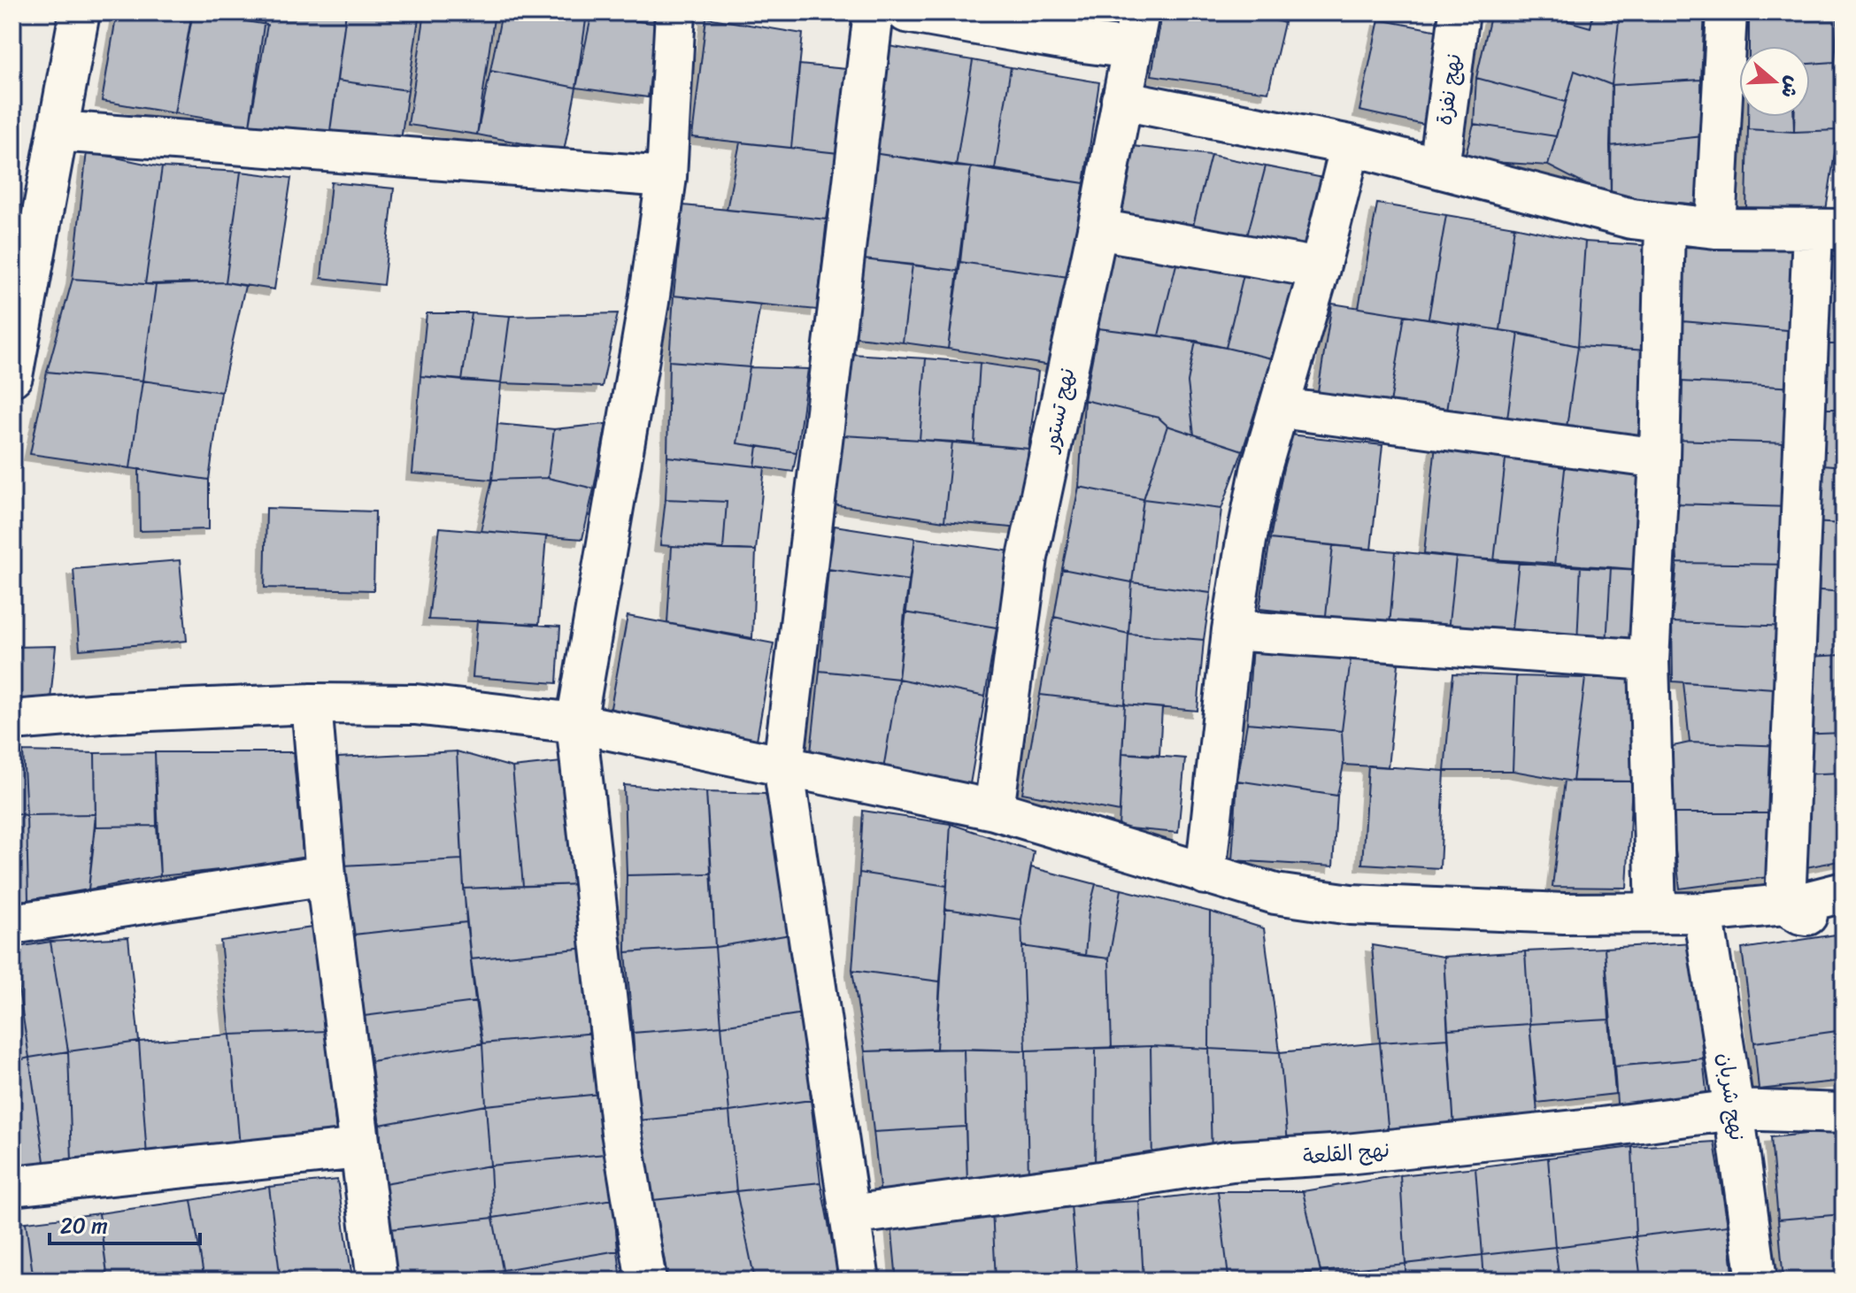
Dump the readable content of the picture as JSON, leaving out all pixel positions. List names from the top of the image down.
{
  "streets": {
    "street": [
      "نهج نفزة",
      "نهج تستور",
      "نهج شربان",
      "نهج القلعة"
    ]
  },
  "crossings": [
    ["نهج شربان", "نهج القلعة"]
  ],
  "scale_bar": "20 m",
  "north": "right"
}
